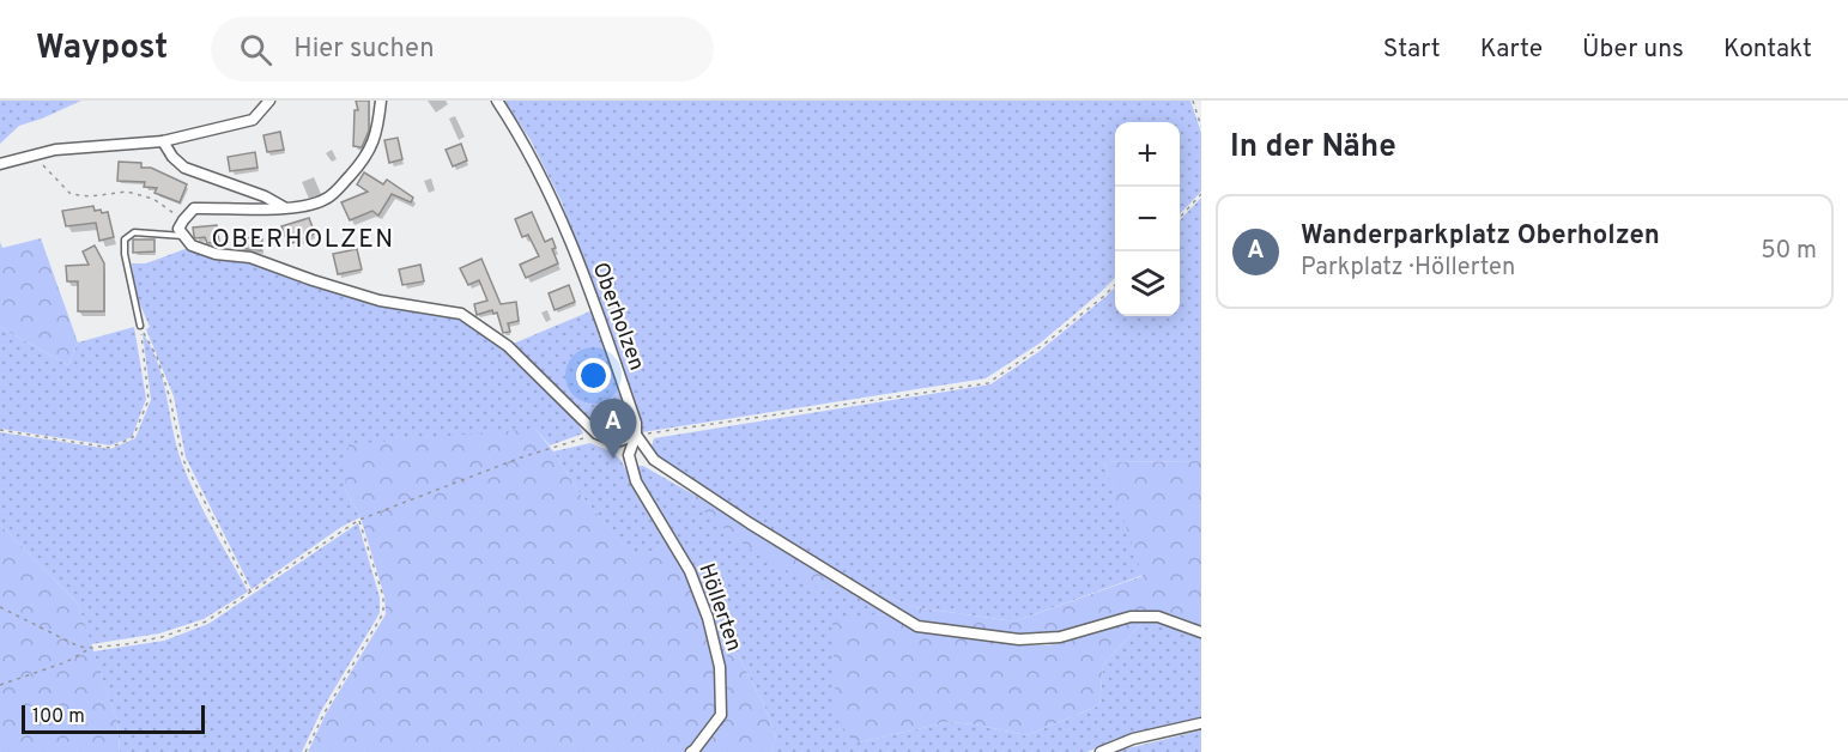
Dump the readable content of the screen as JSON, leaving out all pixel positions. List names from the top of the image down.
{
  "streets": {
    "street": ["Oberholzen", "Höllerten"]
  },
  "crossings": [
    ["Oberholzen", "Höllerten"]
  ],
  "districts": ["OBERHOLZEN"],
  "scale_bar": "100 m",
  "page": {
    "header": "Waypost",
    "search": "Hier suchen",
    "nav": [
      "Start",
      "Karte",
      "Über uns",
      "Kontakt"
    ],
    "heading": "In der Nähe",
    "map_buttons": ["+", "−"],
    "list": [
      {
        "mark": "A",
        "name": "Wanderparkplatz Oberholzen",
        "note": "Parkplatz · Höllerten",
        "value": "50 m"
      }
    ],
    "pins": "A",
    "scale": "100 m"
  }
}
